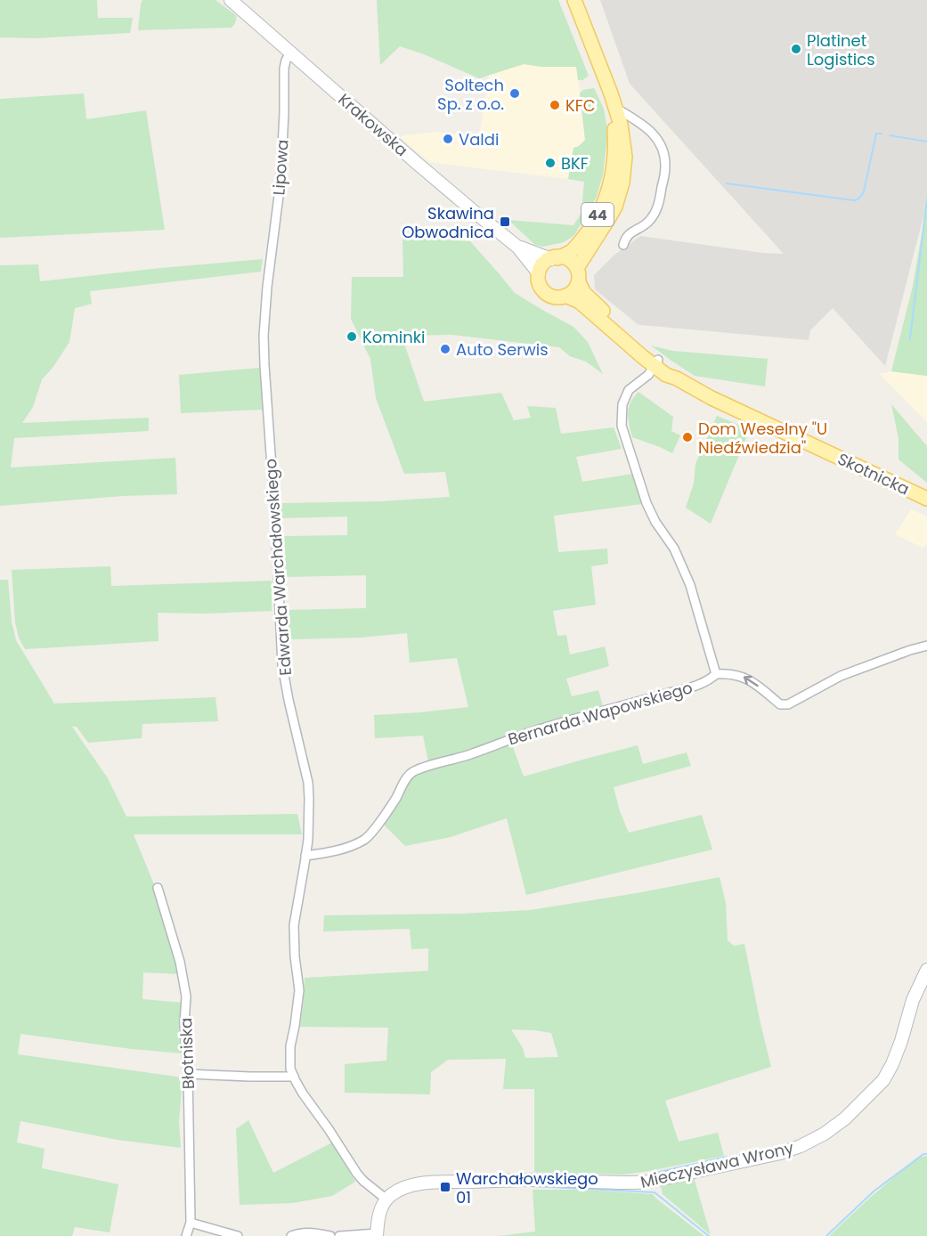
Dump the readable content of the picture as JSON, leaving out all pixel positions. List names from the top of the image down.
{
  "streets": {
    "main road": ["44", "Skotnicka"],
    "street": [
      "Krakowska",
      "Lipowa",
      "Edwarda Warchałowskiego",
      "Bernarda Wapowskiego",
      "Błotniska",
      "Mieczysława Wrony"
    ]
  },
  "crossings": [
    ["Krakowska", "Lipowa"],
    ["Krakowska", "44"],
    ["Lipowa", "Edwarda Warchałowskiego"],
    ["Edwarda Warchałowskiego", "Bernarda Wapowskiego"],
    ["Edwarda Warchałowskiego", "Mieczysława Wrony"]
  ],
  "places": {
    "other": [
      "Platinet Logistics",
      "Soltech Sp. z o.o.",
      "KFC",
      "Valdi",
      "BKF",
      "Kominki",
      "Auto Serwis",
      "Dom Weselny \"U Niedźwiedzia\""
    ],
    "transit": ["Skawina Obwodnica", "Warchałowskiego 01"]
  }
}
